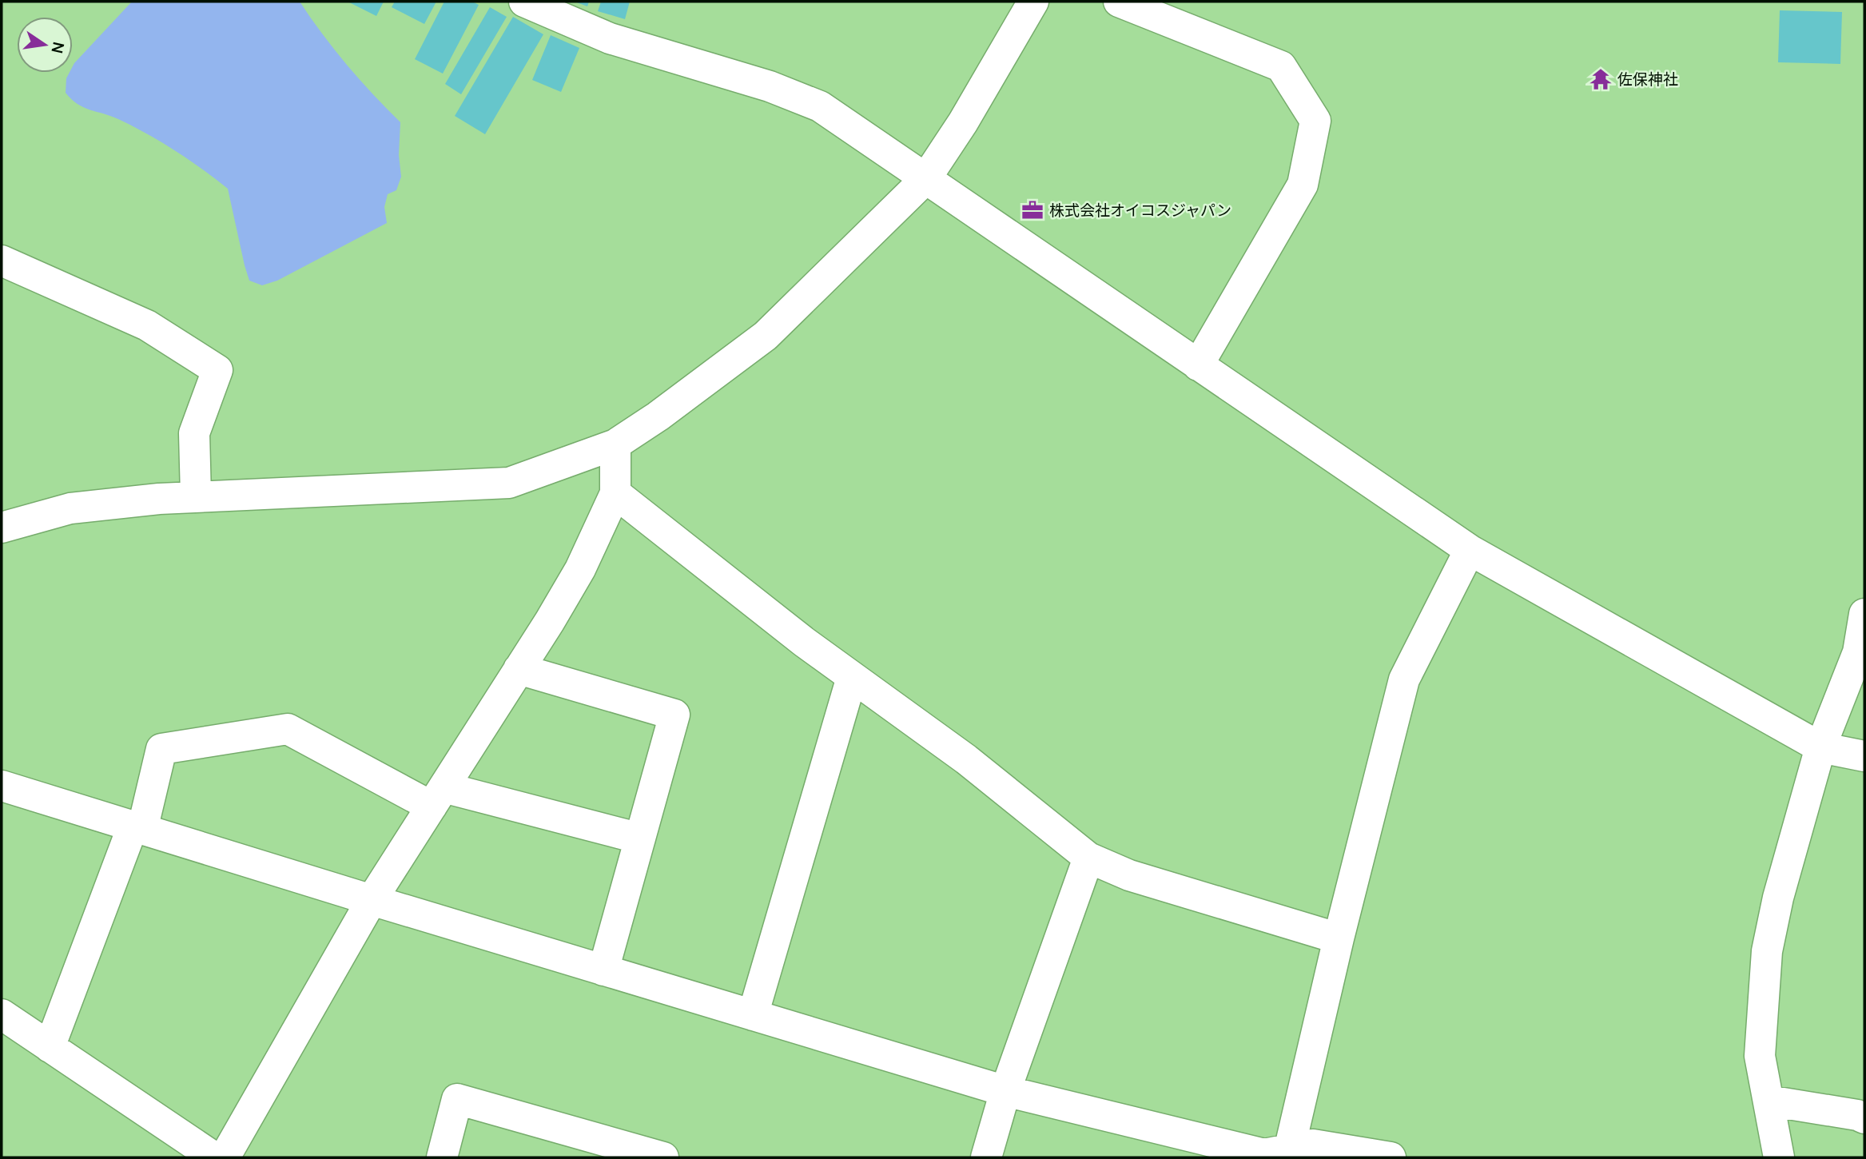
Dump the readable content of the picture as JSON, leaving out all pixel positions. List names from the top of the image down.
{
  "places": {
    "temple": ["佐保神社"],
    "office": ["株式会社オイコスジャパン"]
  },
  "north": "right"
}
